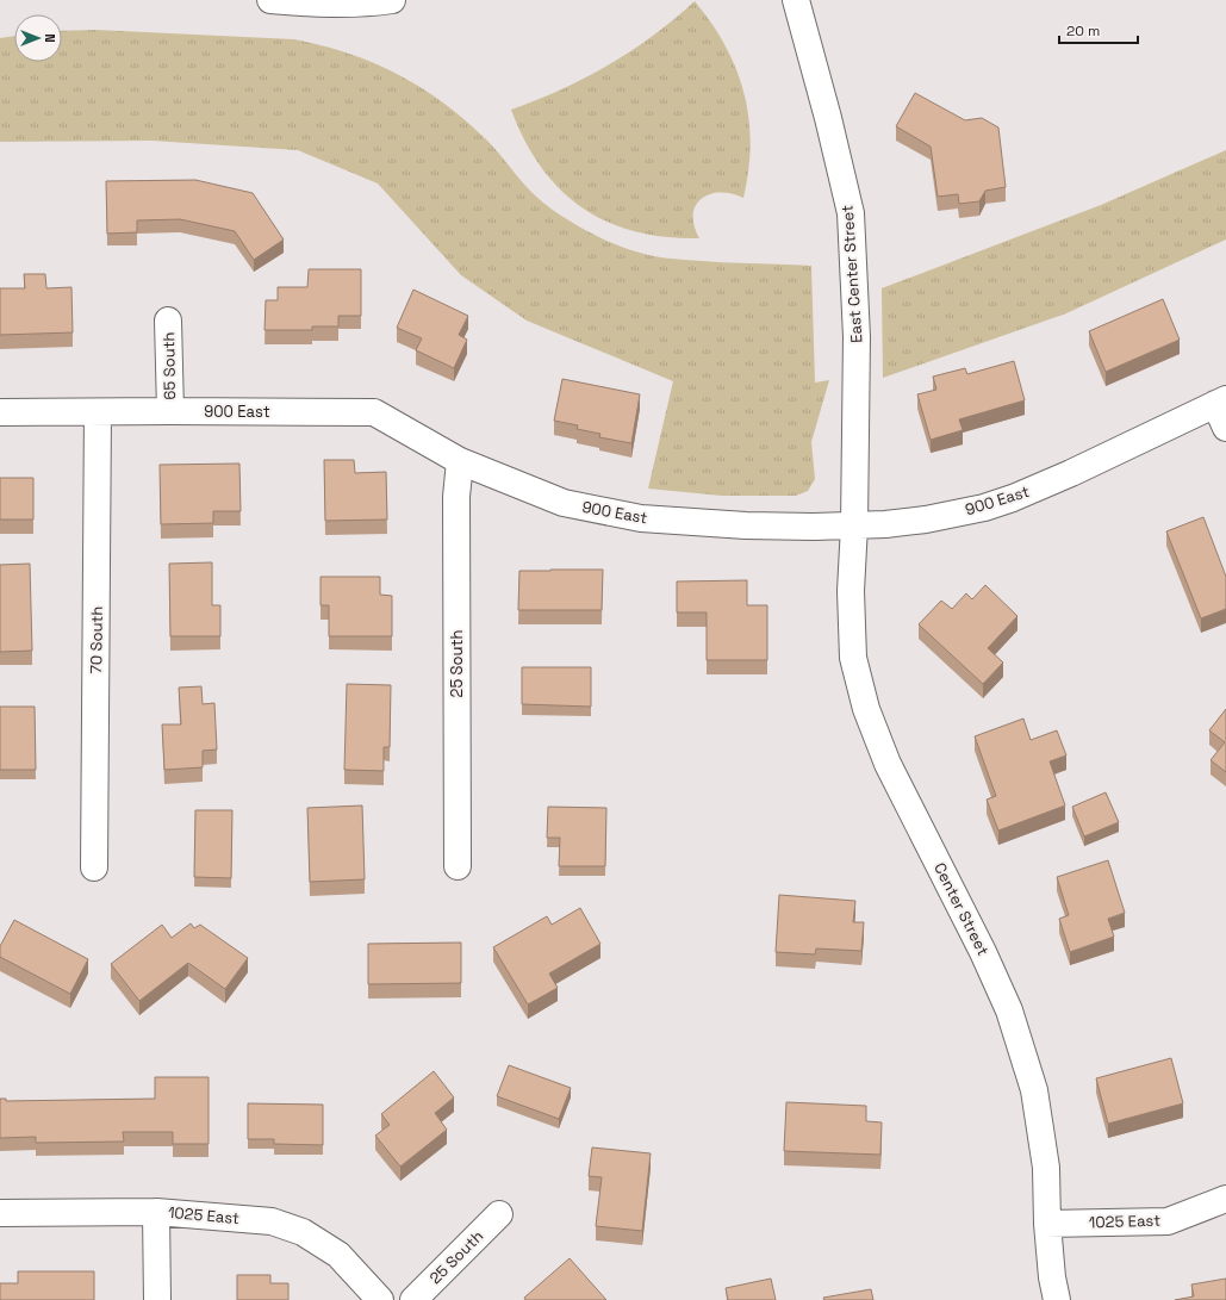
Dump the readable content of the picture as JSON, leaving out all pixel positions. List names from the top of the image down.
{
  "streets": {
    "street": [
      "East Center Street",
      "65 South",
      "900 East",
      "70 South",
      "25 South",
      "Center Street",
      "1025 East"
    ]
  },
  "crossings": [
    ["East Center Street", "900 East"],
    ["East Center Street", "Center Street"],
    ["65 South", "900 East"],
    ["900 East", "70 South"],
    ["900 East", "25 South"],
    ["900 East", "Center Street"],
    ["Center Street", "1025 East"]
  ],
  "scale_bar": "20 m",
  "north": "right"
}
